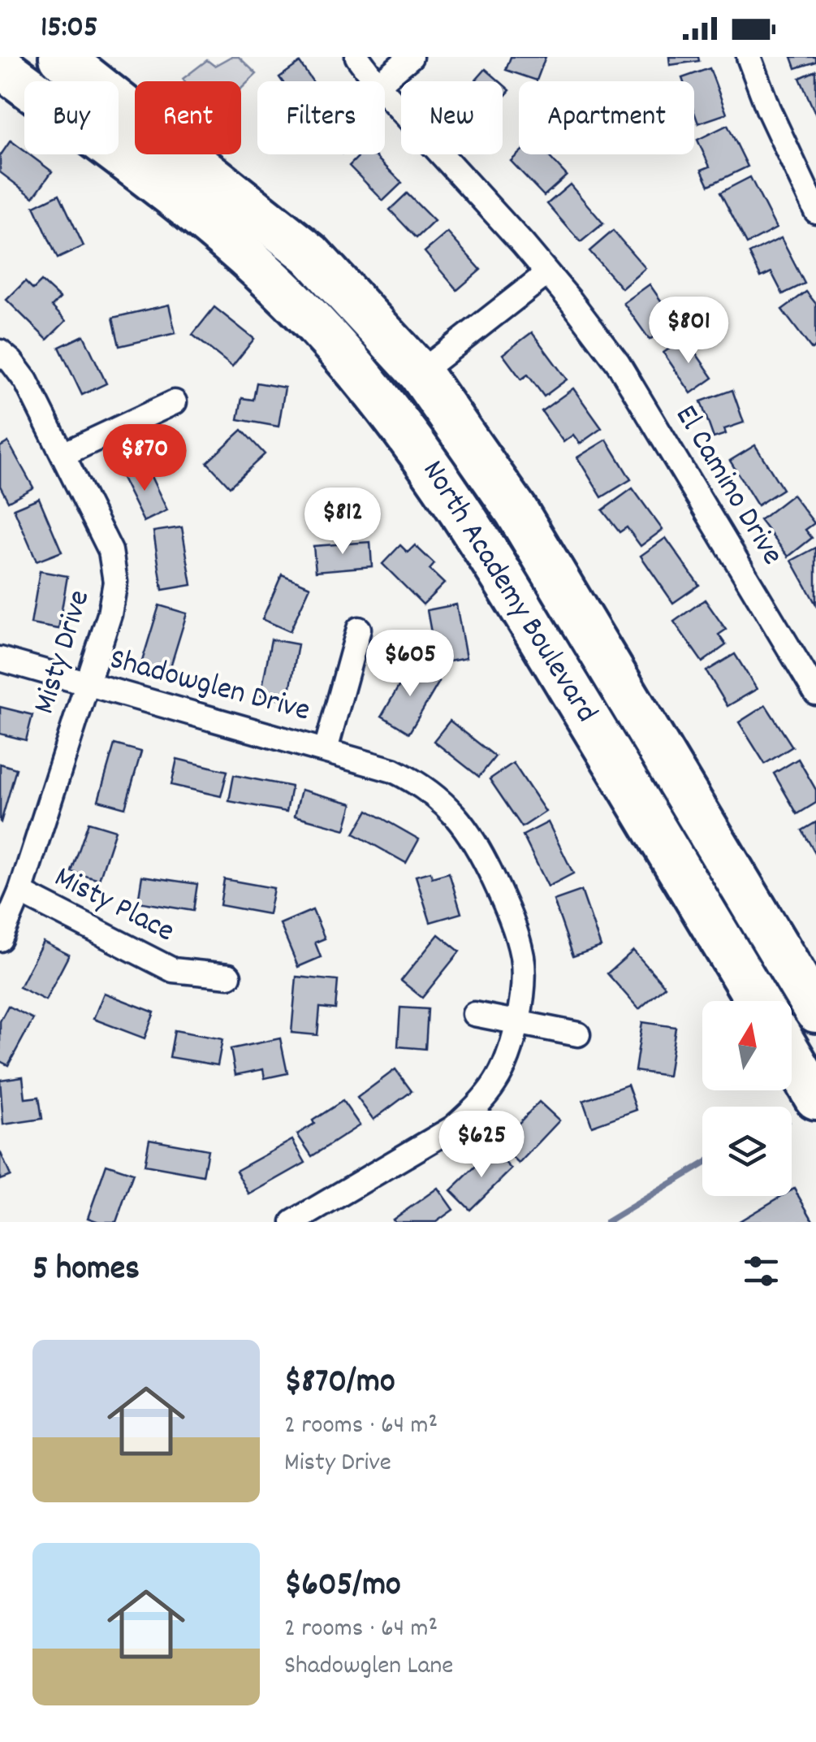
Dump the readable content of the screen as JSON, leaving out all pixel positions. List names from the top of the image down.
{
  "streets": {
    "highway": ["North Academy Boulevard"],
    "street": [
      "El Camino Drive",
      "Misty Drive",
      "Shadowglen Drive",
      "Misty Place"
    ]
  },
  "crossings": [
    ["Misty Drive", "Shadowglen Drive"],
    ["Misty Drive", "Misty Place"]
  ],
  "north": "top",
  "page": {
    "status": "15:05",
    "chip": [
      "Buy",
      "Rent",
      "Filters",
      "New",
      "Apartment"
    ],
    "price": [
      "$801",
      "$870",
      "$812",
      "$605",
      "$625"
    ],
    "heading": "5 homes",
    "list": [
      {
        "name": "$870/mo",
        "note": "2 rooms · 64 m² · Misty Drive"
      },
      {
        "name": "$605/mo",
        "note": "2 rooms · 64 m² · Shadowglen Lane"
      }
    ]
  }
}
